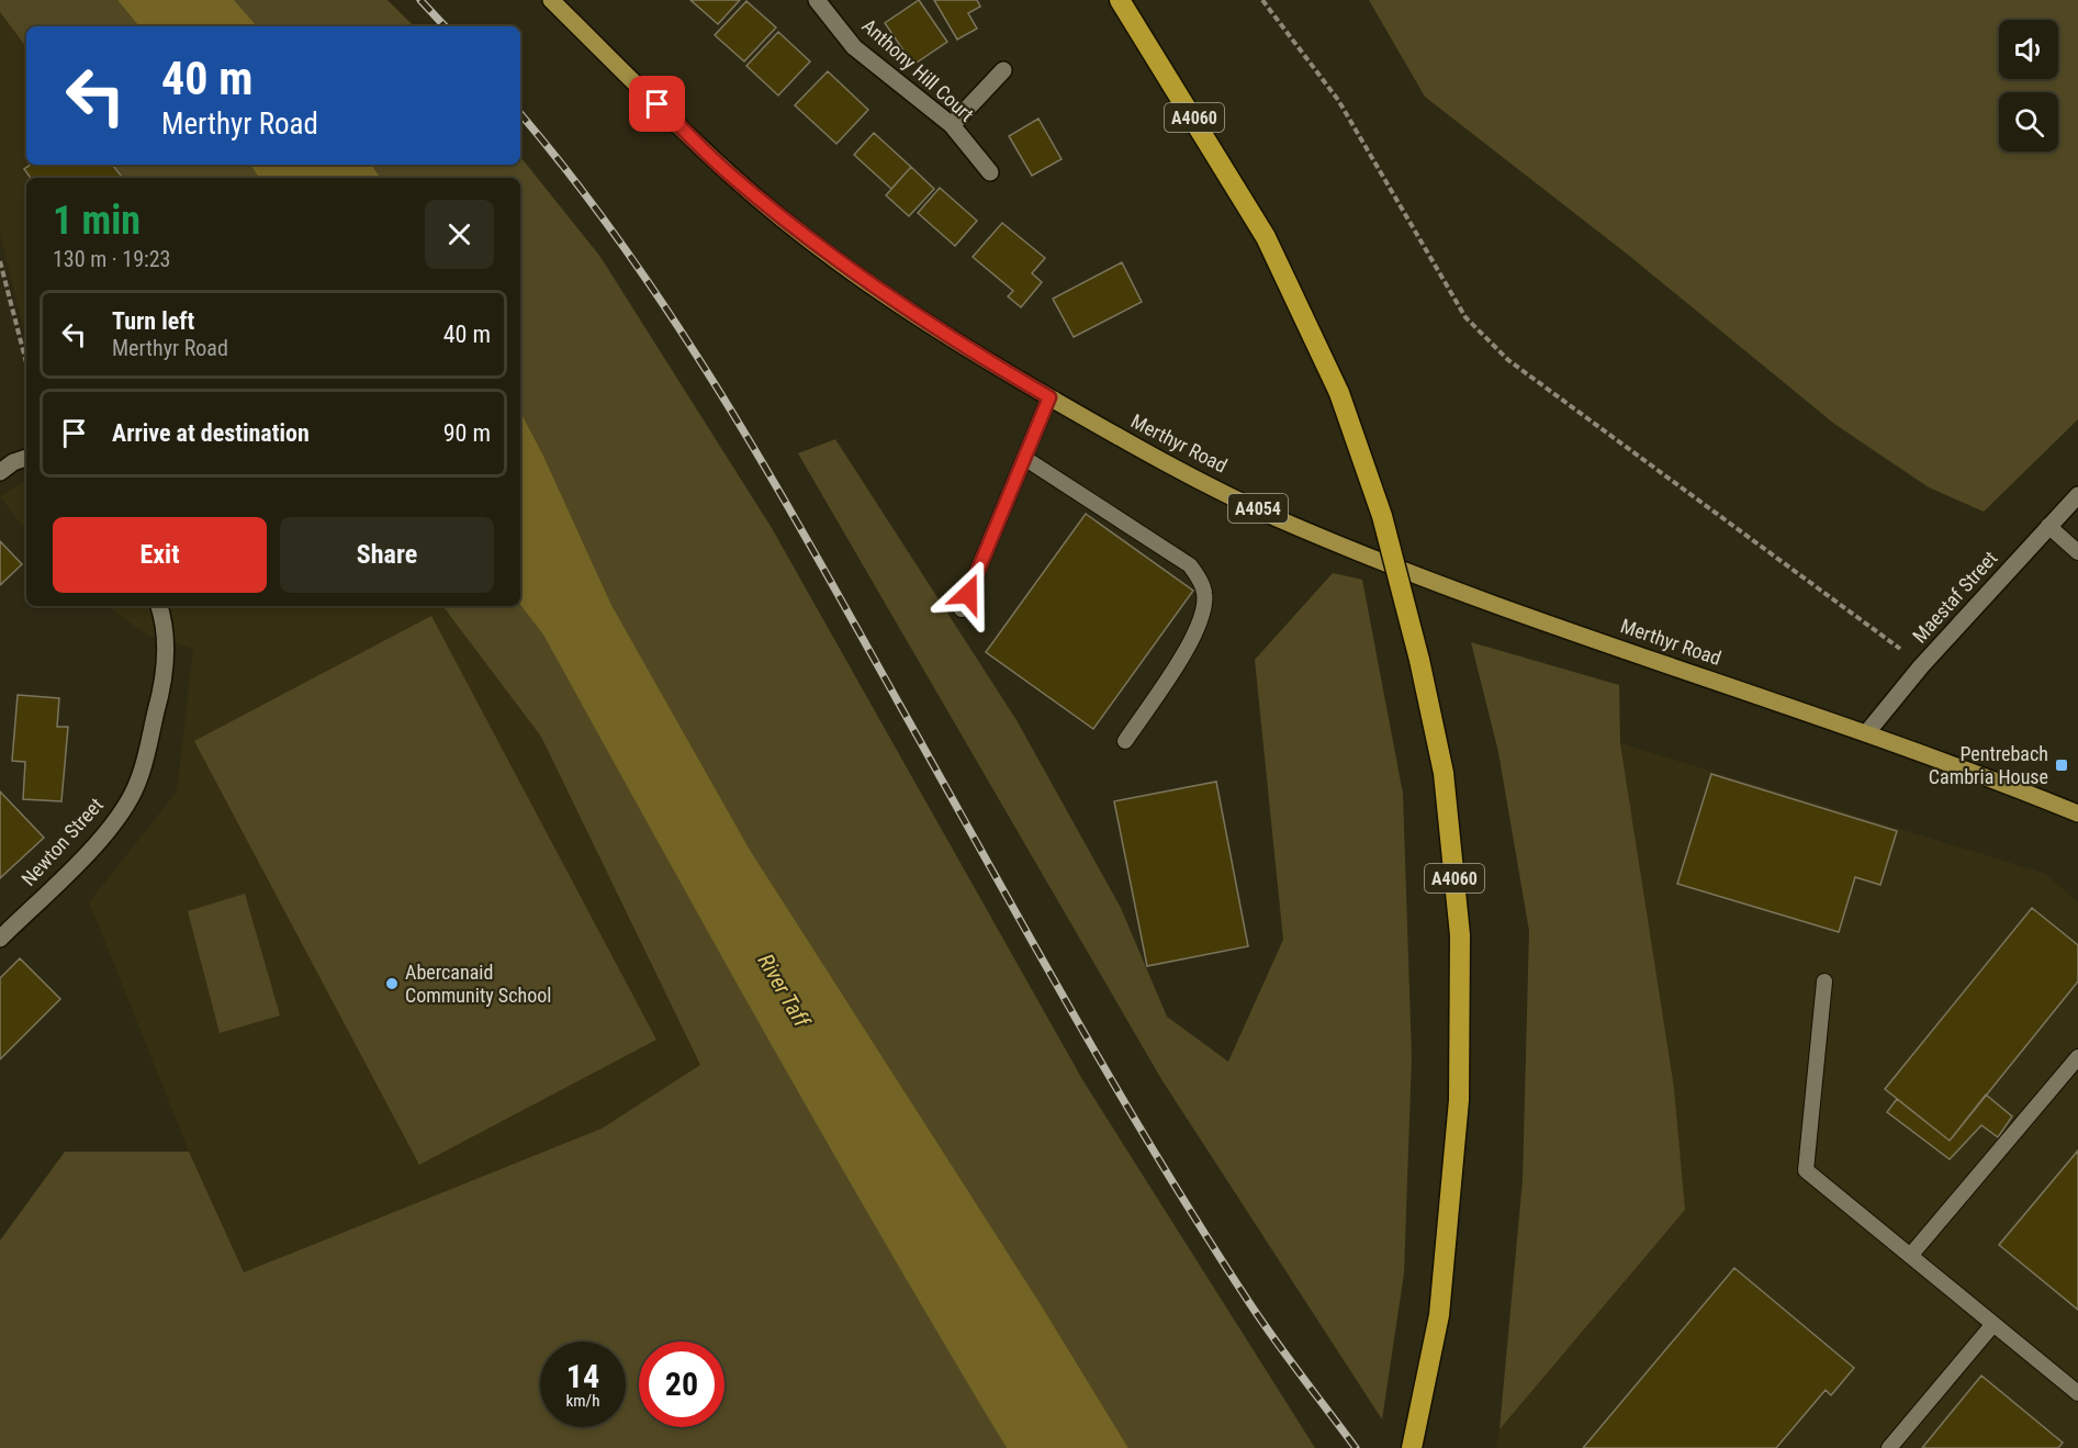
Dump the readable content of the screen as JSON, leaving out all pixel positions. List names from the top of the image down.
{
  "streets": {
    "highway": ["A4060"],
    "main road": ["Merthyr Road", "A4054"],
    "street": ["Anthony Hill Court", "Maestaf Street", "Newton Street"]
  },
  "crossings": [
    ["Merthyr Road", "Maestaf Street"]
  ],
  "water": ["River Taff"],
  "places": {
    "transit": ["Pentrebach Cambria House"],
    "other": ["Abercanaid Community School"]
  },
  "page": {
    "turn": ["40 m", "Merthyr Road"],
    "heading": ["1 min", "130 m · 19:23"],
    "list": [
      {
        "name": "Turn left",
        "note": "Merthyr Road",
        "value": "40 m"
      },
      {
        "name": "Arrive at destination",
        "value": "90 m"
      }
    ],
    "buttons": ["Exit", "Share"],
    "speed": "14 km/h",
    "limit": "20"
  }
}
